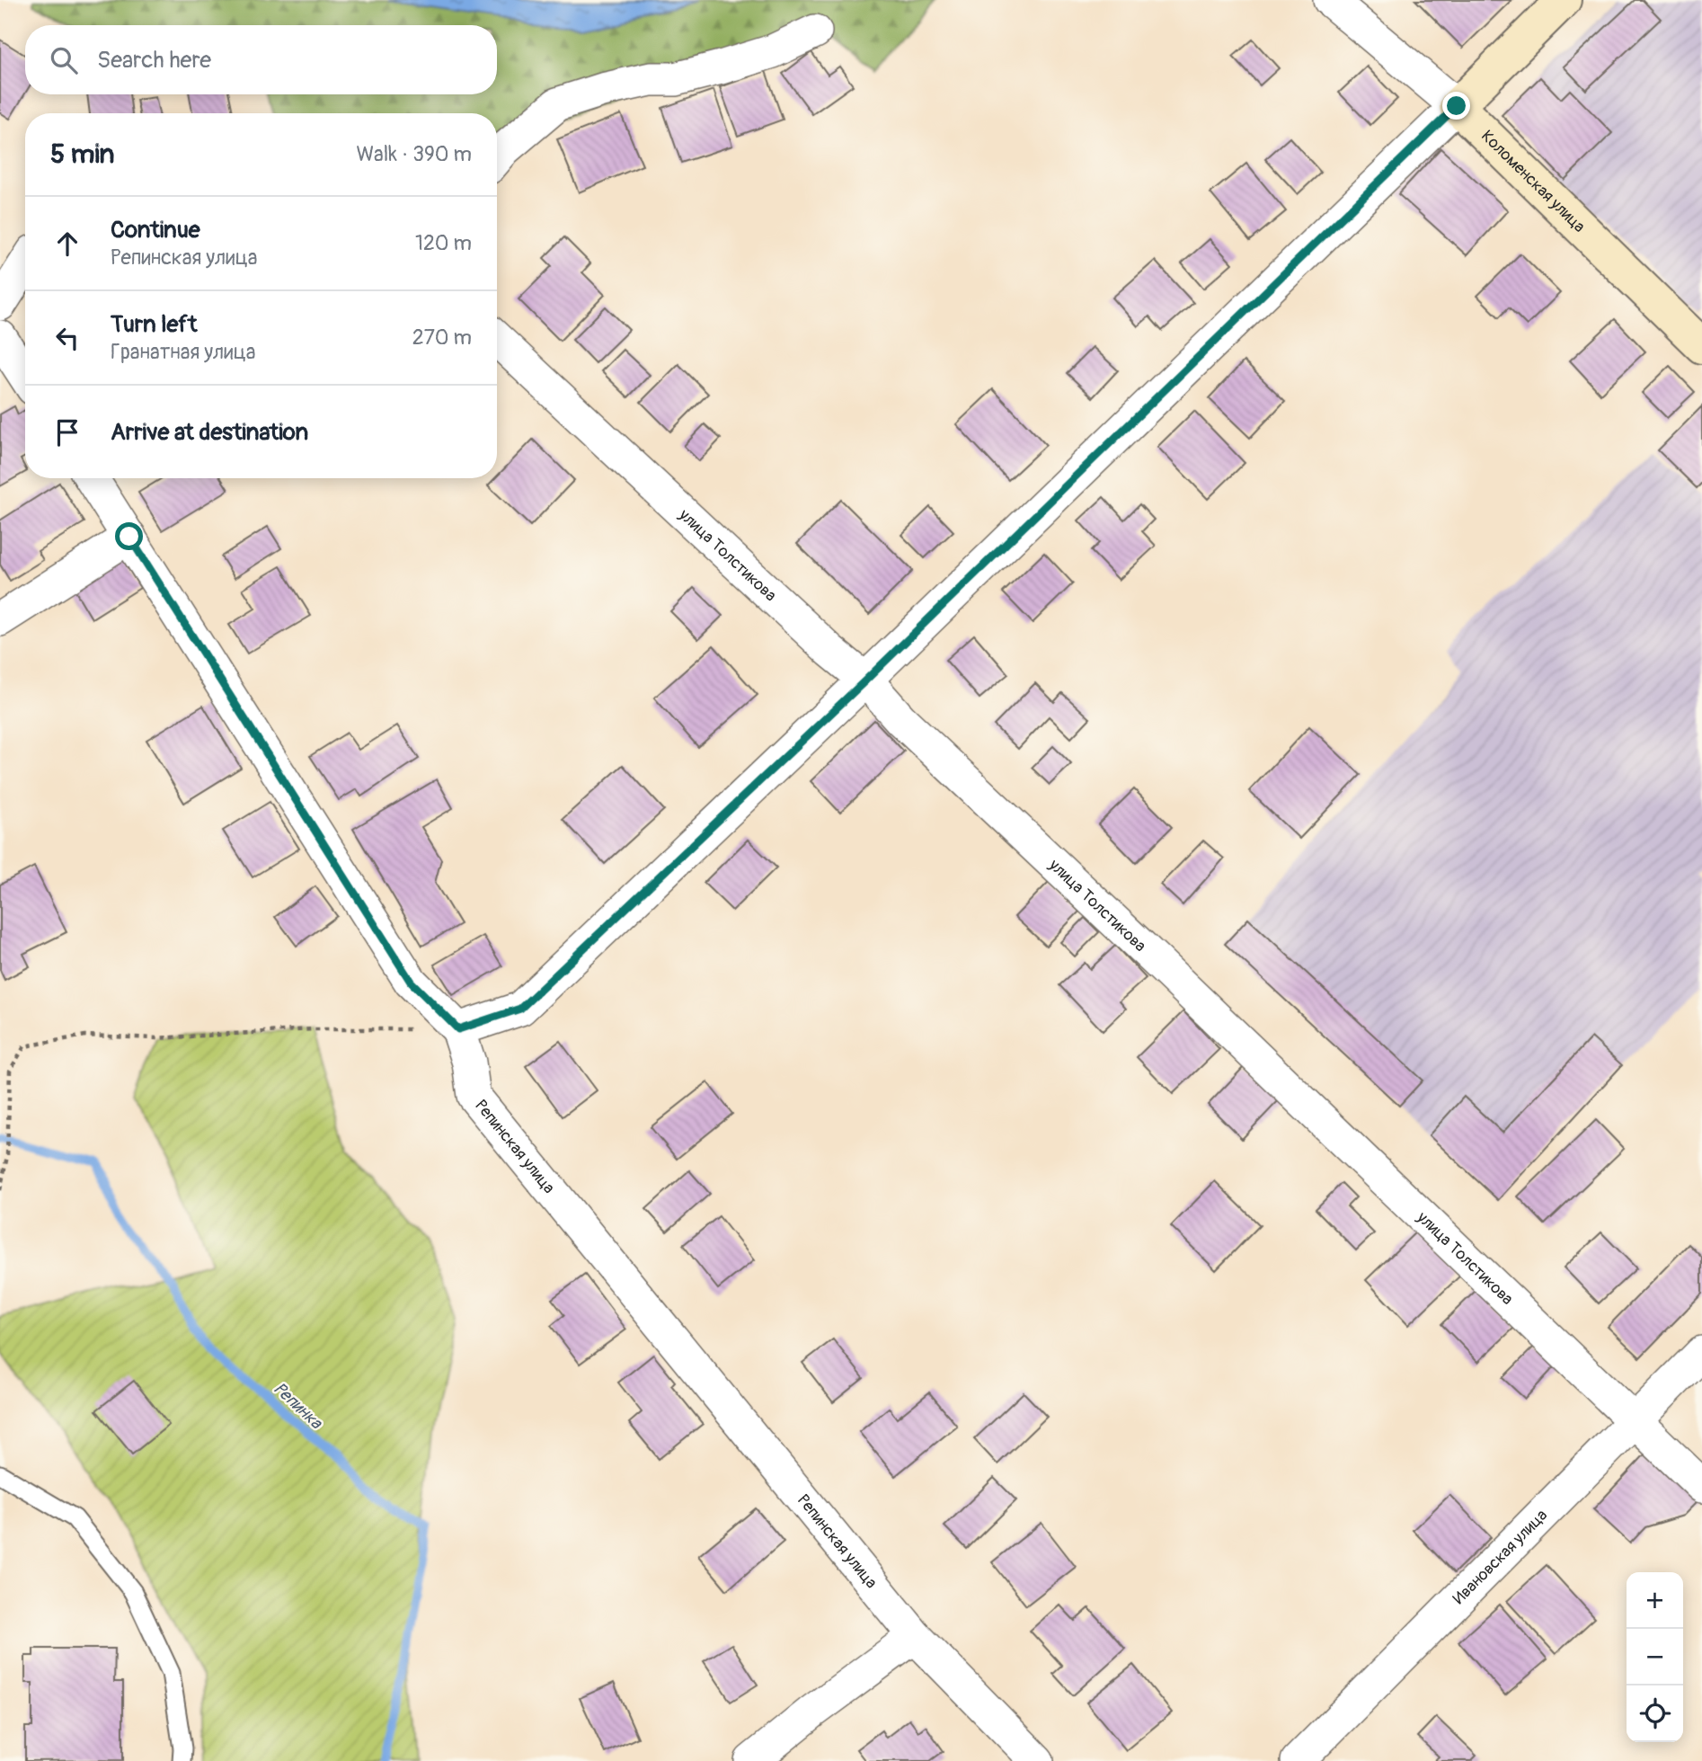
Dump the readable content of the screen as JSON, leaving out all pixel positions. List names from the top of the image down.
{
  "streets": {
    "main road": ["Коломенская улица"],
    "street": ["улица Толстикова", "Репинская улица", "Ивановская улица"]
  },
  "crossings": [
    ["улица Толстикова", "Ивановская улица"]
  ],
  "water": ["Репинка"],
  "page": {
    "search": "Search here",
    "heading": ["5 min", "Walk · 390 m"],
    "list": [
      ["Continue", "Репинская улица", "120 m"],
      ["Turn left", "Гранатная улица", "270 m"],
      "Arrive at destination"
    ],
    "map_buttons": ["+", "−"]
  }
}
